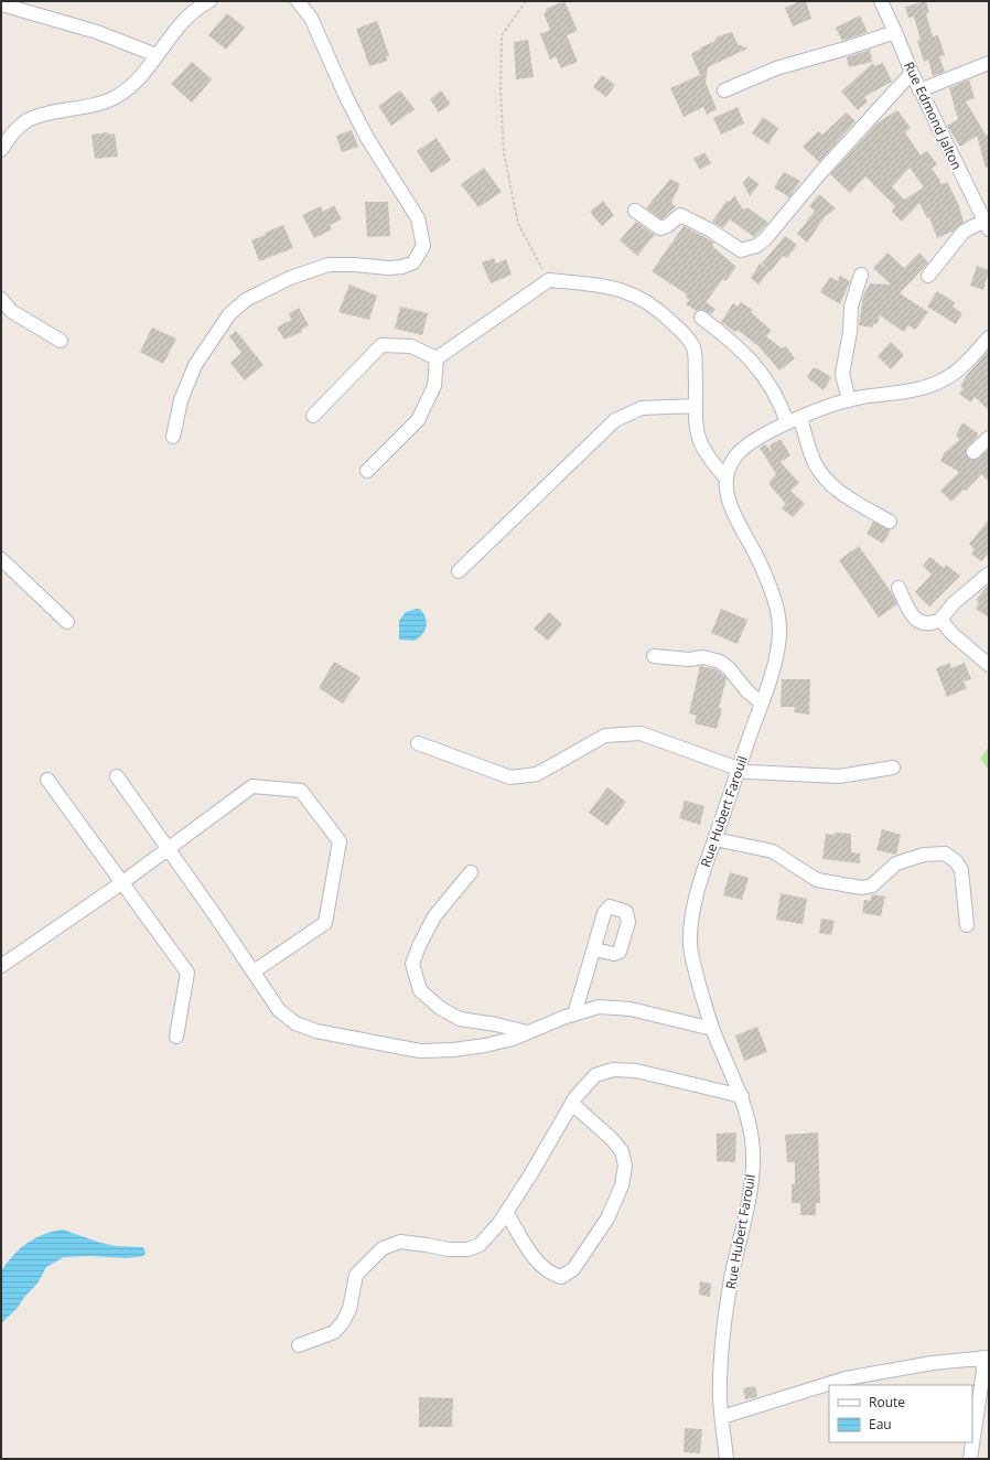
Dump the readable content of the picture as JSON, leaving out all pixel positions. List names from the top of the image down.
{
  "streets": {
    "street": ["Rue Edmond Jalton", "Rue Hubert Farouil"]
  },
  "legend": ["Route", "Eau"]
}
